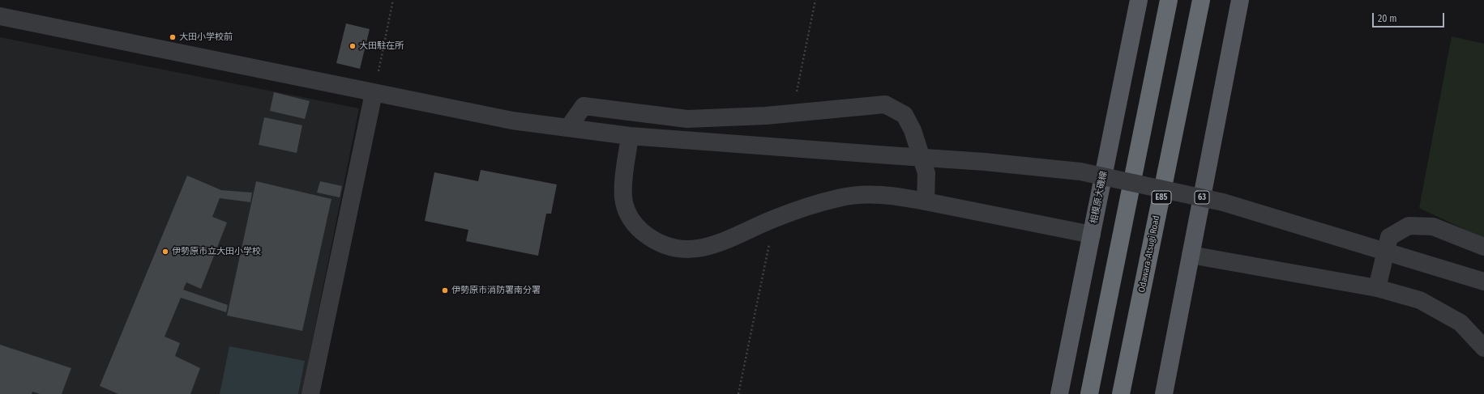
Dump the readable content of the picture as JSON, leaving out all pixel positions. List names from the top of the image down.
{
  "streets": {
    "highway": ["E85", "Odawara-Atsugi Road"],
    "main road": ["相模原大磯線", "63"]
  },
  "places": [
    "大田小学校前",
    "大田駐在所",
    "伊勢原市立大田小学校",
    "伊勢原市消防署南分署"
  ],
  "scale_bar": "20 m"
}
